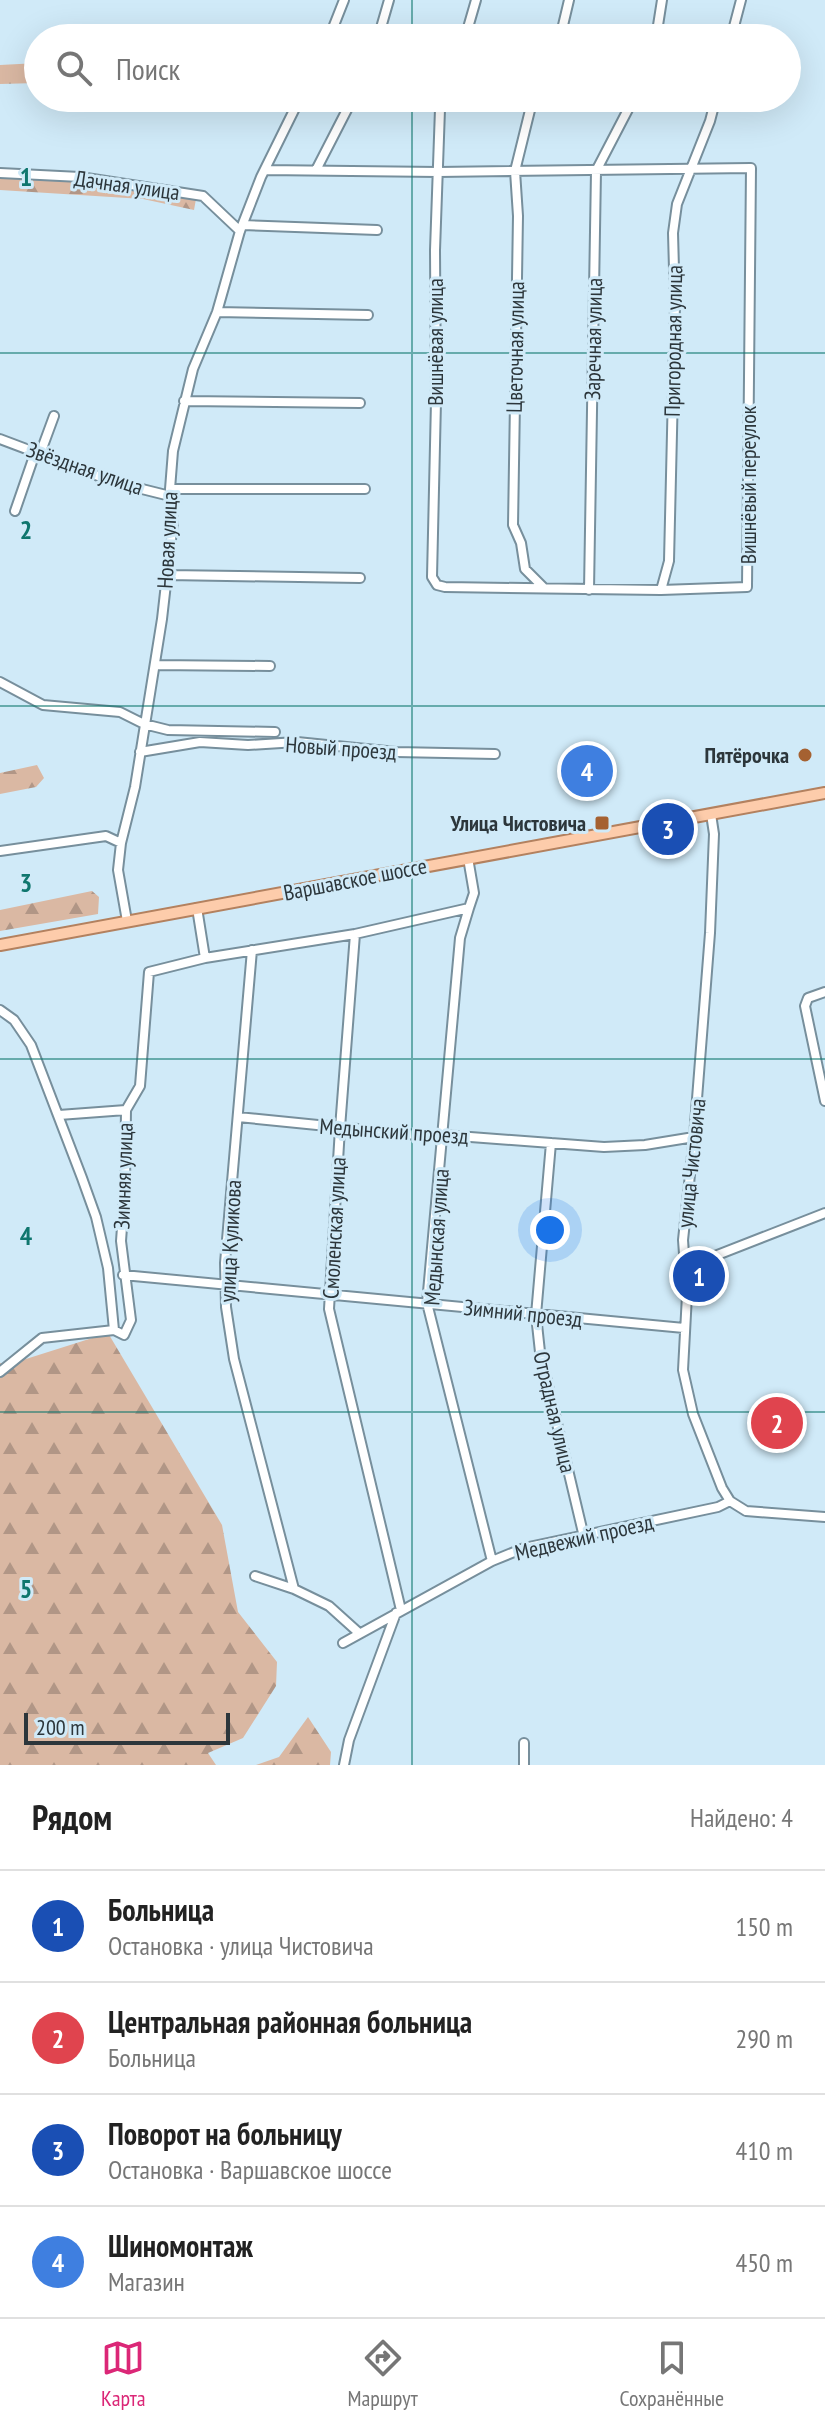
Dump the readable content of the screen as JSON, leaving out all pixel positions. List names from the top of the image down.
{
  "streets": {
    "main road": ["Варшавское шоссе"],
    "street": [
      "Дачная улица",
      "Заречная улица",
      "Пригородная улица",
      "Вишнёвая улица",
      "Цветочная улица",
      "Звёздная улица",
      "Вишнёвый переулок",
      "Новая улица",
      "Новый проезд",
      "Медынский проезд",
      "улица Чистовича",
      "Зимняя улица",
      "Смоленская улица",
      "Медынская улица",
      "улица Куликова",
      "Зимний проезд",
      "Отрадная улица",
      "Медвежий проезд"
    ]
  },
  "crossings": [
    ["Дачная улица", "Новая улица"],
    ["Заречная улица", "Вишнёвый переулок"],
    ["Пригородная улица", "Вишнёвый переулок"],
    ["Вишнёвая улица", "Вишнёвый переулок"],
    ["Цветочная улица", "Вишнёвый переулок"],
    ["Звёздная улица", "Новая улица"],
    ["Новая улица", "Новый проезд"],
    ["Новая улица", "Варшавское шоссе"],
    ["Варшавское шоссе", "улица Чистовича"],
    ["Варшавское шоссе", "Медынская улица"],
    ["Медынский проезд", "улица Чистовича"],
    ["Медынский проезд", "Смоленская улица"],
    ["Медынский проезд", "Медынская улица"],
    ["Медынский проезд", "улица Куликова"],
    ["Медынский проезд", "Отрадная улица"],
    ["улица Чистовича", "Зимний проезд"],
    ["улица Чистовича", "Медвежий проезд"],
    ["Зимняя улица", "Зимний проезд"],
    ["Смоленская улица", "Зимний проезд"],
    ["Смоленская улица", "Медвежий проезд"],
    ["Медынская улица", "Зимний проезд"],
    ["Медынская улица", "Медвежий проезд"],
    ["улица Куликова", "Зимний проезд"],
    ["Зимний проезд", "Отрадная улица"],
    ["Отрадная улица", "Медвежий проезд"]
  ],
  "places": {
    "other": ["Пятёрочка"],
    "transit": ["Улица Чистовича"]
  },
  "scale_bar": "200 m",
  "page": {
    "search": "Поиск",
    "pins": [
      "4",
      "3",
      "1",
      "2"
    ],
    "scale": "200 m",
    "heading": ["Рядом", "Найдено: 4"],
    "list": [
      {
        "mark": "1",
        "name": "Больница",
        "note": "Остановка · улица Чистовича",
        "value": "150 m"
      },
      {
        "mark": "2",
        "name": "Центральная районная больница",
        "note": "Больница",
        "value": "290 m"
      },
      {
        "mark": "3",
        "name": "Поворот на больницу",
        "note": "Остановка · Варшавское шоссе",
        "value": "410 m"
      },
      {
        "mark": "4",
        "name": "Шиномонтаж",
        "note": "Магазин",
        "value": "450 m"
      }
    ],
    "nav": ["Карта", "Маршрут", "Сохранённые"]
  },
  "grid": {
    "rows": [
      "1",
      "2",
      "3",
      "4",
      "5"
    ]
  }
}
